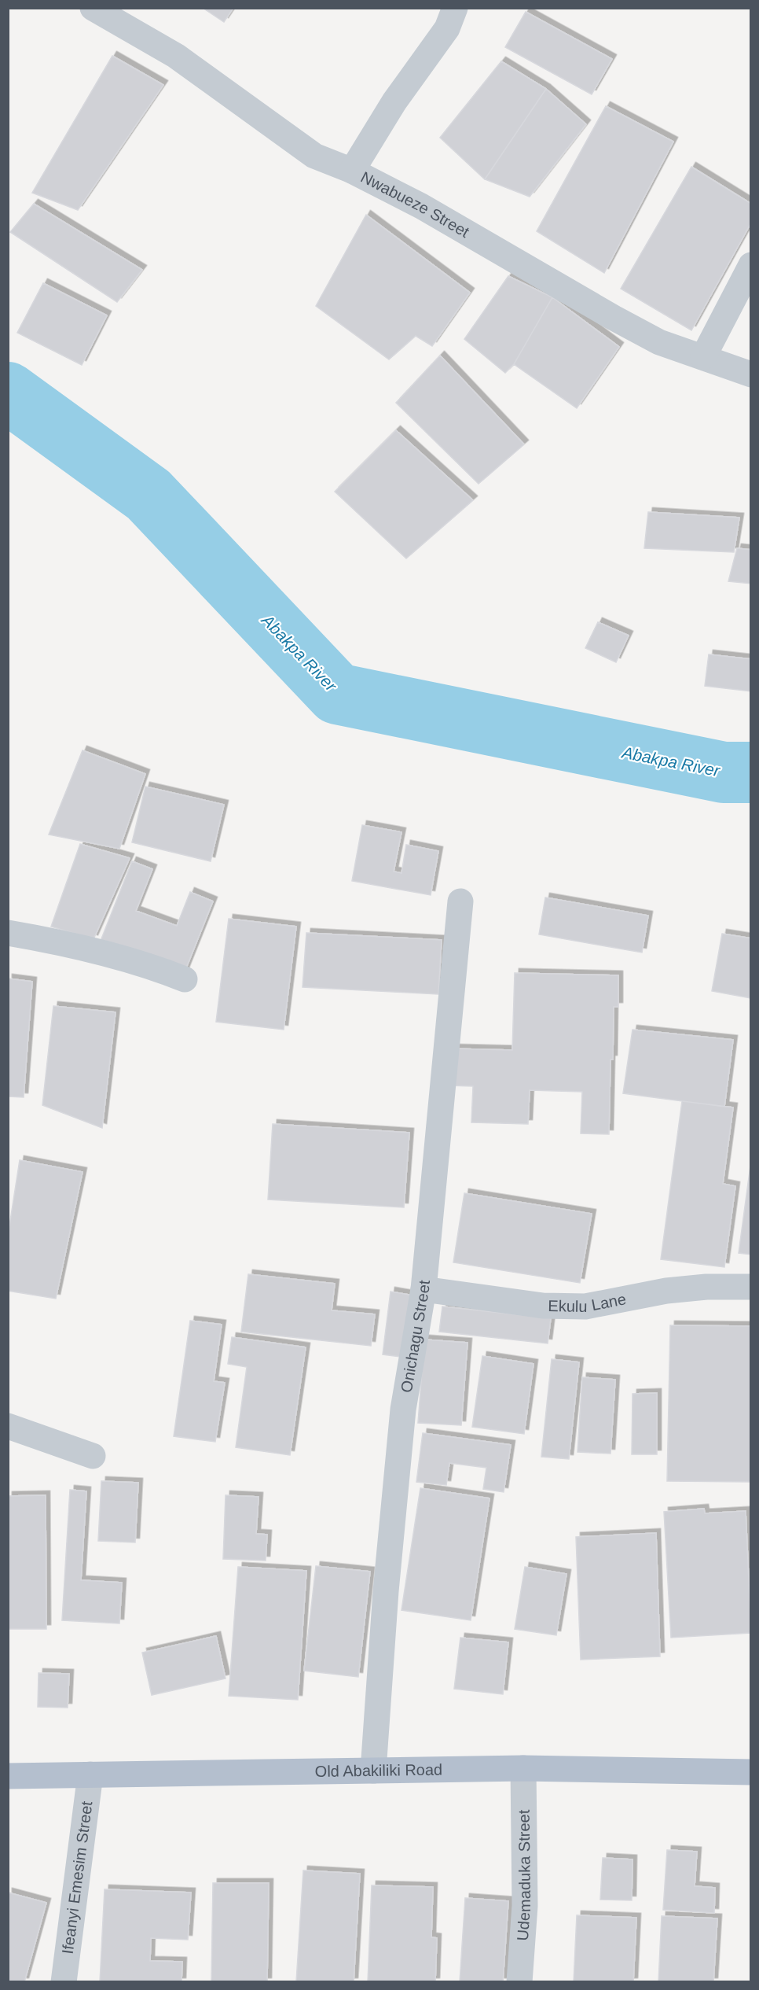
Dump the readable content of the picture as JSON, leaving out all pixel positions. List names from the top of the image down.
{
  "streets": {
    "main road": ["Old Abakiliki Road"],
    "street": [
      "Nwabueze Street",
      "Ekulu Lane",
      "Onichagu Street",
      "Udemaduka Street",
      "Ifeanyi Emesim Street"
    ]
  },
  "crossings": [
    ["Ekulu Lane", "Onichagu Street"],
    ["Onichagu Street", "Old Abakiliki Road"],
    ["Old Abakiliki Road", "Udemaduka Street"],
    ["Old Abakiliki Road", "Ifeanyi Emesim Street"]
  ],
  "water": ["Abakpa River"]
}
